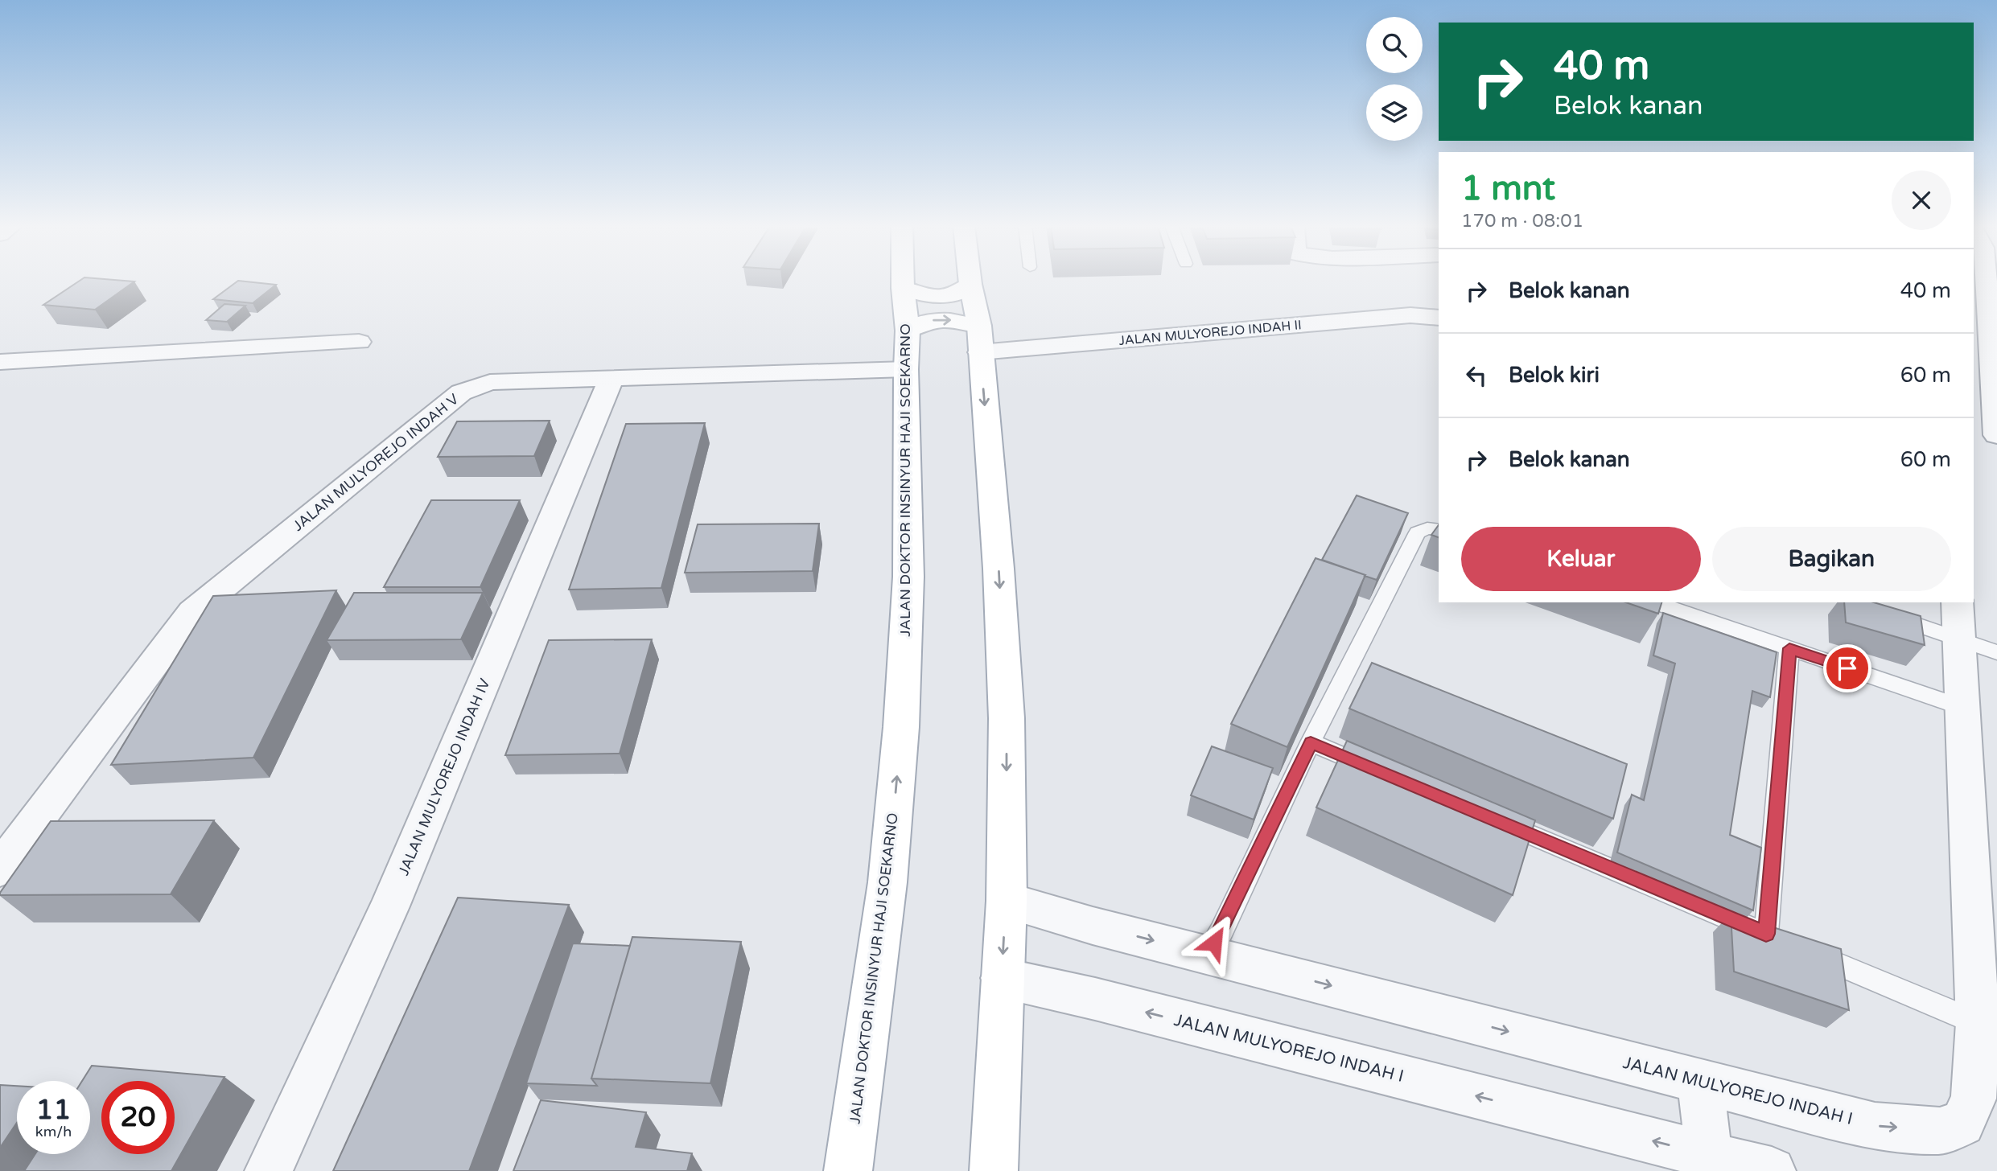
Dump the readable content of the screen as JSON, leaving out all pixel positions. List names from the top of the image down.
{
  "streets": {
    "main road": ["JALAN DOKTOR INSINYUR HAJI SOEKARNO"],
    "street": [
      "JALAN MULYOREJO INDAH II",
      "JALAN MULYOREJO INDAH V",
      "JALAN MULYOREJO INDAH IV",
      "JALAN MULYOREJO INDAH I"
    ]
  },
  "crossings": [
    ["JALAN MULYOREJO INDAH V", "JALAN DOKTOR INSINYUR HAJI SOEKARNO"],
    ["JALAN MULYOREJO INDAH V", "JALAN MULYOREJO INDAH IV"]
  ],
  "page": {
    "turn": ["40 m", "Belok kanan"],
    "heading": ["1 mnt", "170 m · 08:01"],
    "list": [
      {
        "name": "Belok kanan",
        "value": "40 m"
      },
      {
        "name": "Belok kiri",
        "value": "60 m"
      },
      {
        "name": "Belok kanan",
        "value": "60 m"
      }
    ],
    "buttons": ["Keluar", "Bagikan"],
    "speed": "11 km/h",
    "limit": "20"
  }
}
